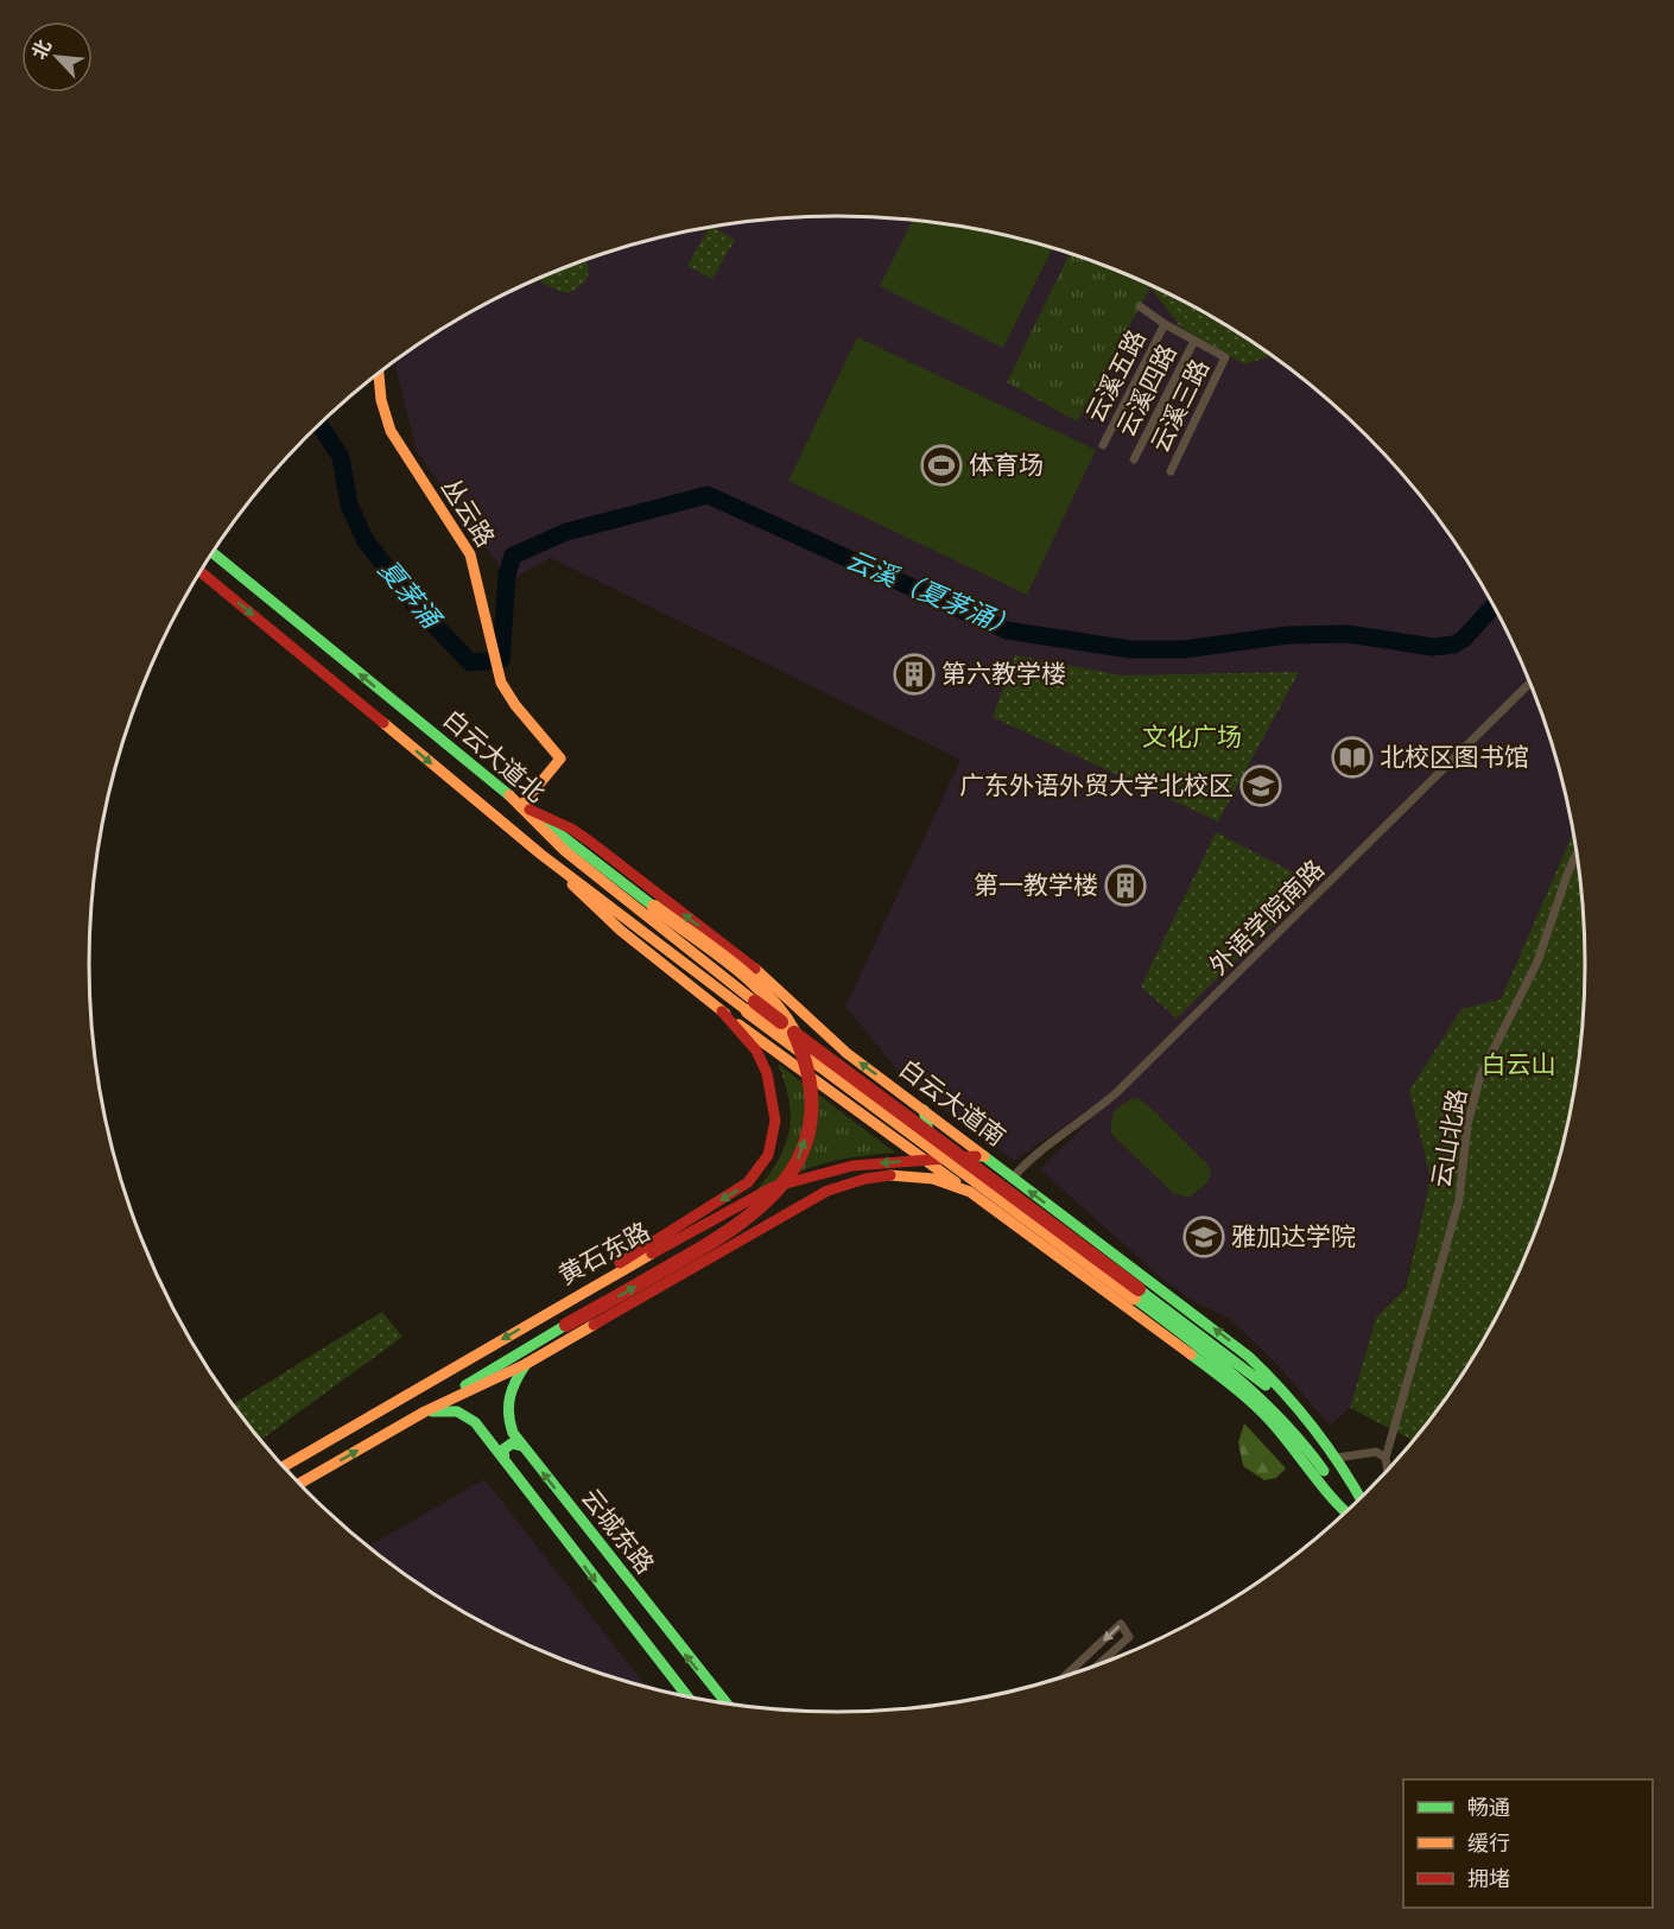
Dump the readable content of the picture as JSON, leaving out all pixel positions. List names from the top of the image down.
{
  "streets": {
    "main road": [
      "丛云路",
      "白云大道北",
      "白云大道南",
      "黄石东路",
      "云城东路"
    ],
    "street": [
      "云溪五路",
      "云溪四路",
      "云溪三路",
      "外语学院南路",
      "云山北路"
    ]
  },
  "crossings": [
    ["云溪四路", "云溪三路"],
    ["丛云路", "白云大道北"],
    ["丛云路", "白云大道南"],
    ["白云大道北", "白云大道南"],
    ["外语学院南路", "白云大道南"],
    ["白云大道南", "黄石东路"]
  ],
  "water": ["夏茅涌", "云溪（夏茅涌）"],
  "parks": ["文化广场", "白云山"],
  "places": {
    "sports": ["体育场"],
    "building": ["第六教学楼", "第一教学楼"],
    "library": ["北校区图书馆"],
    "school or university": ["广东外语外贸大学北校区", "雅加达学院"]
  },
  "legend": ["畅通", "缓行", "拥堵"],
  "north": "top left"
}
